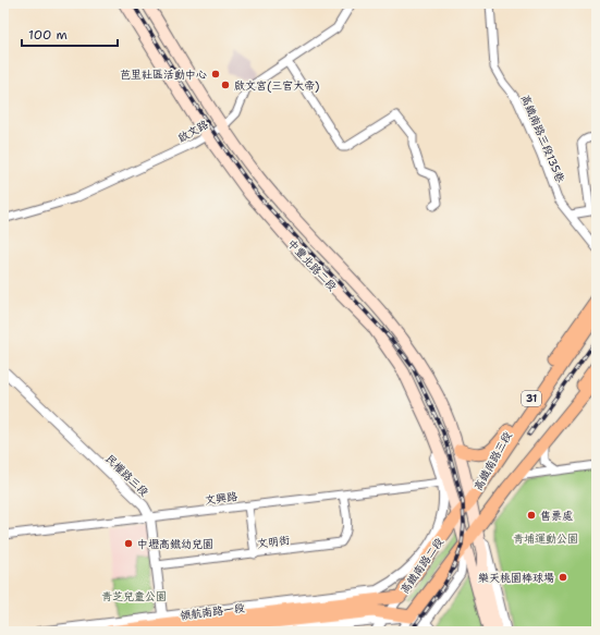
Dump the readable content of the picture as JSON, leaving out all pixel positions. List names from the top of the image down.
{
  "streets": {
    "main road": [
      "中豐北路二段",
      "31",
      "高鐵南路三段",
      "高鐵南路二段",
      "領航南路一段"
    ],
    "street": [
      "啟文路",
      "高鐵南路三段135巷",
      "民權路三段",
      "文興路",
      "文明街"
    ]
  },
  "crossings": [
    ["啟文路", "中豐北路二段"],
    ["中豐北路二段", "高鐵南路三段"],
    ["中豐北路二段", "高鐵南路二段"],
    ["高鐵南路三段", "高鐵南路二段"],
    ["民權路三段", "文興路"],
    ["民權路三段", "文明街"],
    ["民權路三段", "領航南路一段"],
    ["文興路", "文明街"],
    ["文興路", "高鐵南路二段"],
    ["高鐵南路二段", "領航南路一段"]
  ],
  "parks": ["青埔運動公園", "青芝兒童公園"],
  "places": [
    "芭里社區活動中心",
    "啟文宮(三官大帝)",
    "售票處",
    "中壢高鐵幼兒園",
    "樂天桃園棒球場"
  ],
  "scale_bar": "100 m"
}
